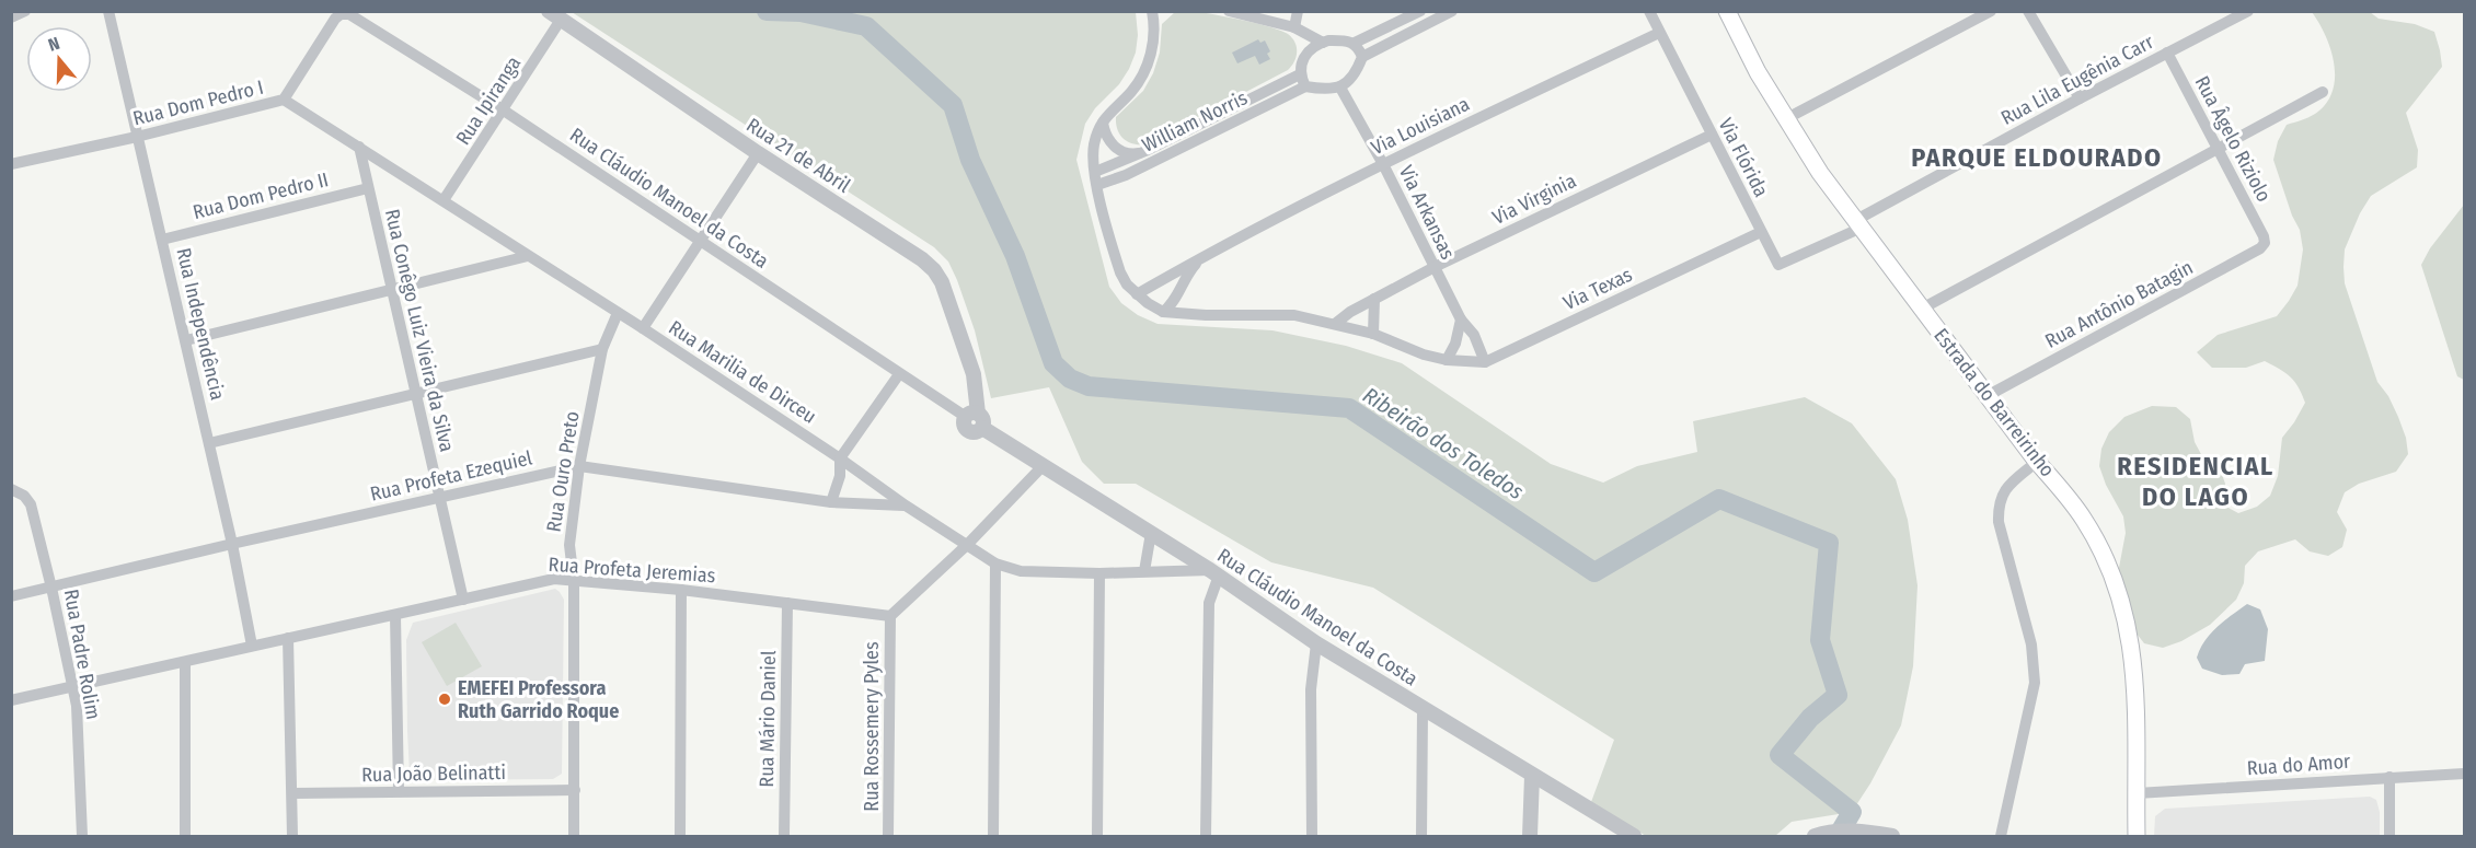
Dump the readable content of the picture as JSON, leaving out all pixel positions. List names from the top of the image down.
{
  "streets": {
    "main road": ["Estrada do Barreirinho"],
    "street": [
      "Rua Lila Eugênia Carr",
      "Rua Ipiranga",
      "Rua Dom Pedro I",
      "William Norris",
      "Via Louisiana",
      "Rua Âgelo Riziolo",
      "Rua 21 de Abril",
      "Via Flórida",
      "Rua Dom Pedro II",
      "Rua Cláudio Manoel da Costa",
      "Via Virginia",
      "Via Arkansas",
      "Via Texas",
      "Rua Antônio Batagin",
      "Rua Independência",
      "Rua Conêgo Luiz Vieira da Silva",
      "Rua Marilia de Dirceu",
      "Rua Ouro Preto",
      "Rua Profeta Ezequiel",
      "Rua Profeta Jeremias",
      "Rua Padre Rolim",
      "Rua Mário Daniel",
      "Rua Rossemery Pyles",
      "Rua do Amor",
      "Rua João Belinatti"
    ]
  },
  "crossings": [
    ["Rua Lila Eugênia Carr", "Rua Âgelo Riziolo"],
    ["Rua Lila Eugênia Carr", "Via Flórida"],
    ["Rua Lila Eugênia Carr", "Estrada do Barreirinho"],
    ["Rua Ipiranga", "Rua 21 de Abril"],
    ["Rua Ipiranga", "Rua Cláudio Manoel da Costa"],
    ["Rua Ipiranga", "Rua Marilia de Dirceu"],
    ["Rua Dom Pedro I", "Rua Cláudio Manoel da Costa"],
    ["Rua Dom Pedro I", "Rua Independência"],
    ["Rua Dom Pedro I", "Rua Marilia de Dirceu"],
    ["William Norris", "Via Arkansas"],
    ["Via Louisiana", "Via Flórida"],
    ["Via Louisiana", "Via Arkansas"],
    ["Rua Âgelo Riziolo", "Rua Antônio Batagin"],
    ["Rua 21 de Abril", "Rua Cláudio Manoel da Costa"],
    ["Via Flórida", "Via Virginia"],
    ["Via Flórida", "Via Texas"],
    ["Rua Dom Pedro II", "Rua Independência"],
    ["Rua Dom Pedro II", "Rua Conêgo Luiz Vieira da Silva"],
    ["Rua Cláudio Manoel da Costa", "Rua Marilia de Dirceu"],
    ["Via Virginia", "Via Arkansas"],
    ["Via Arkansas", "Via Texas"],
    ["Rua Antônio Batagin", "Estrada do Barreirinho"],
    ["Rua Independência", "Rua Profeta Ezequiel"],
    ["Rua Independência", "Rua Profeta Jeremias"],
    ["Rua Conêgo Luiz Vieira da Silva", "Rua Marilia de Dirceu"],
    ["Rua Conêgo Luiz Vieira da Silva", "Rua Profeta Ezequiel"],
    ["Rua Conêgo Luiz Vieira da Silva", "Rua Profeta Jeremias"],
    ["Rua Marilia de Dirceu", "Rua Ouro Preto"],
    ["Rua Marilia de Dirceu", "Rua Profeta Ezequiel"],
    ["Estrada do Barreirinho", "Rua do Amor"],
    ["Rua Ouro Preto", "Rua Profeta Ezequiel"],
    ["Rua Ouro Preto", "Rua Profeta Jeremias"],
    ["Rua Ouro Preto", "Rua João Belinatti"],
    ["Rua Profeta Ezequiel", "Rua Padre Rolim"],
    ["Rua Profeta Jeremias", "Rua Padre Rolim"],
    ["Rua Profeta Jeremias", "Rua Mário Daniel"],
    ["Rua Profeta Jeremias", "Rua Rossemery Pyles"]
  ],
  "districts": ["PARQUE ELDOURADO", "RESIDENCIAL DO LAGO"],
  "water": ["Ribeirão dos Toledos"],
  "places": ["EMEFEI Professora Ruth Garrido Roque"],
  "north": "top"
}
